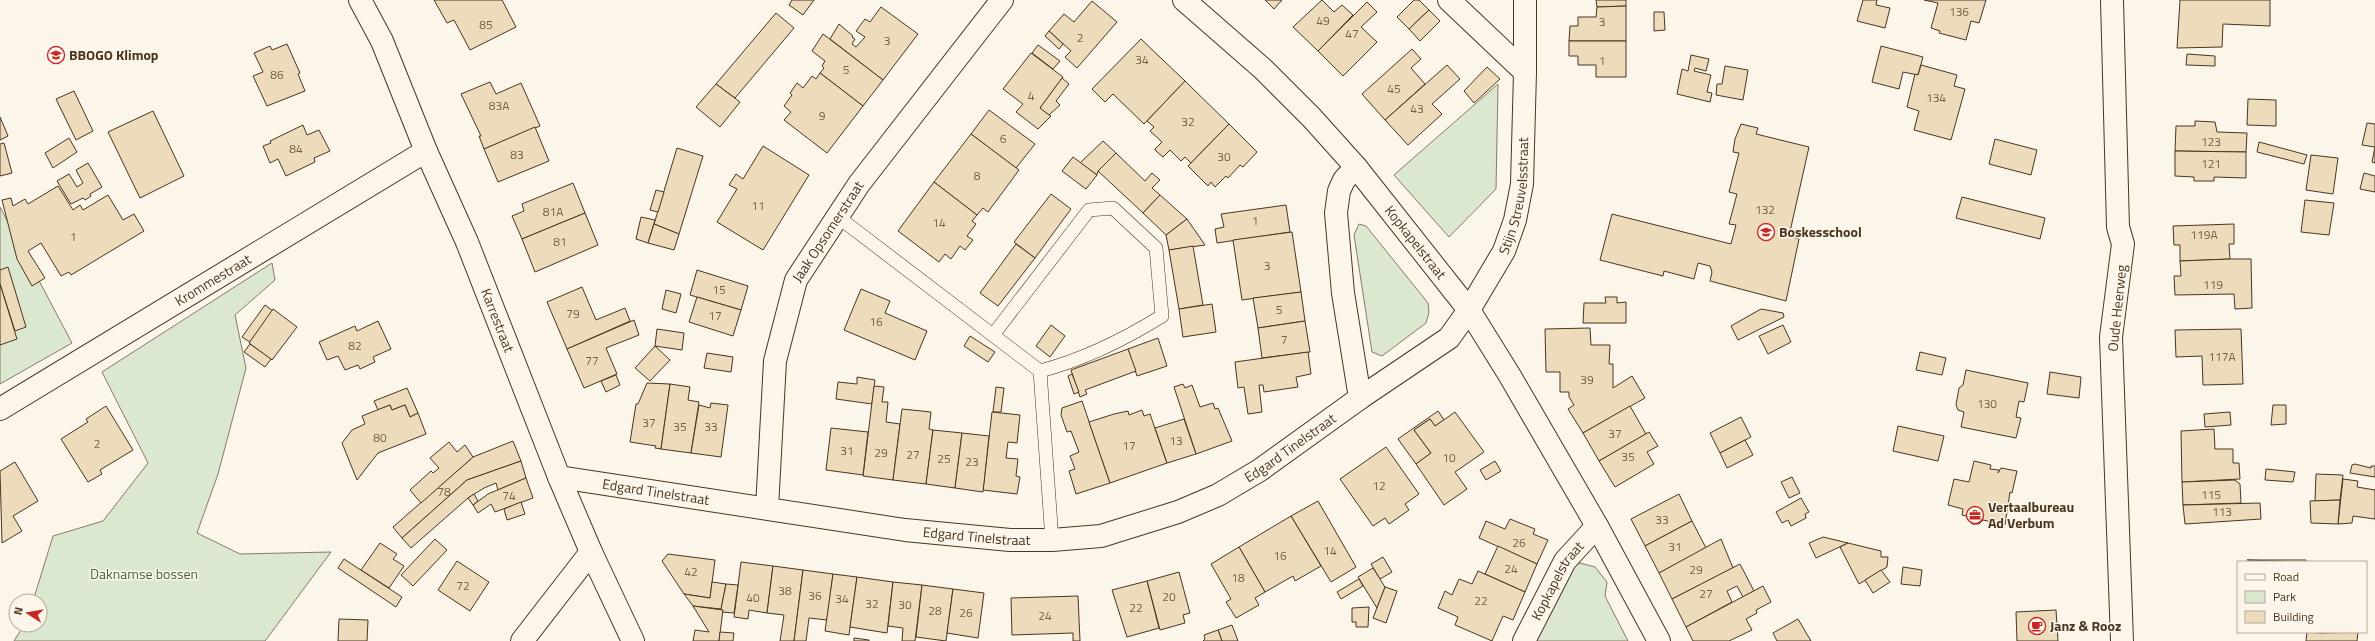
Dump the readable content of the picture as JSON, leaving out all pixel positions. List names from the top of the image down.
{
  "streets": {
    "street": [
      "Stijn Streuvelsstraat",
      "Jaak Opsomerstraat",
      "Kopkapelstraat",
      "Krommestraat",
      "Oude Heerweg",
      "Karrestraat",
      "Edgard Tinelstraat"
    ]
  },
  "crossings": [
    ["Stijn Streuvelsstraat", "Kopkapelstraat"],
    ["Stijn Streuvelsstraat", "Edgard Tinelstraat"],
    ["Jaak Opsomerstraat", "Edgard Tinelstraat"],
    ["Kopkapelstraat", "Edgard Tinelstraat"],
    ["Krommestraat", "Karrestraat"],
    ["Karrestraat", "Edgard Tinelstraat"]
  ],
  "parks": ["Daknamse bossen"],
  "places": {
    "school or university": ["BBOGO Klimop", "Boskesschool"],
    "office": ["Vertaalbureau Ad Verbum"],
    "cafe": ["Janz & Rooz"]
  },
  "house_numbers": [
    "136",
    "49",
    "3",
    "85",
    "47",
    "2",
    "3",
    "34",
    "1",
    "5",
    "86",
    "45",
    "4",
    "134",
    "83A",
    "43",
    "9",
    "32",
    "6",
    "123",
    "84",
    "83",
    "30",
    "121",
    "8",
    "11",
    "132",
    "81A",
    "1",
    "14",
    "119A",
    "1",
    "81",
    "3",
    "119",
    "15",
    "5",
    "79",
    "17",
    "16",
    "7",
    "82",
    "117A",
    "77",
    "39",
    "130",
    "37",
    "35",
    "33",
    "37",
    "80",
    "13",
    "2",
    "17",
    "31",
    "29",
    "27",
    "35",
    "10",
    "25",
    "23",
    "12",
    "78",
    "115",
    "74",
    "113",
    "33",
    "26",
    "31",
    "14",
    "16",
    "24",
    "29",
    "42",
    "18",
    "72",
    "38",
    "27",
    "36",
    "20",
    "40",
    "34",
    "22",
    "32",
    "30",
    "22",
    "28",
    "26",
    "24"
  ],
  "legend": ["Road", "Park", "Building"],
  "north": "left"
}
